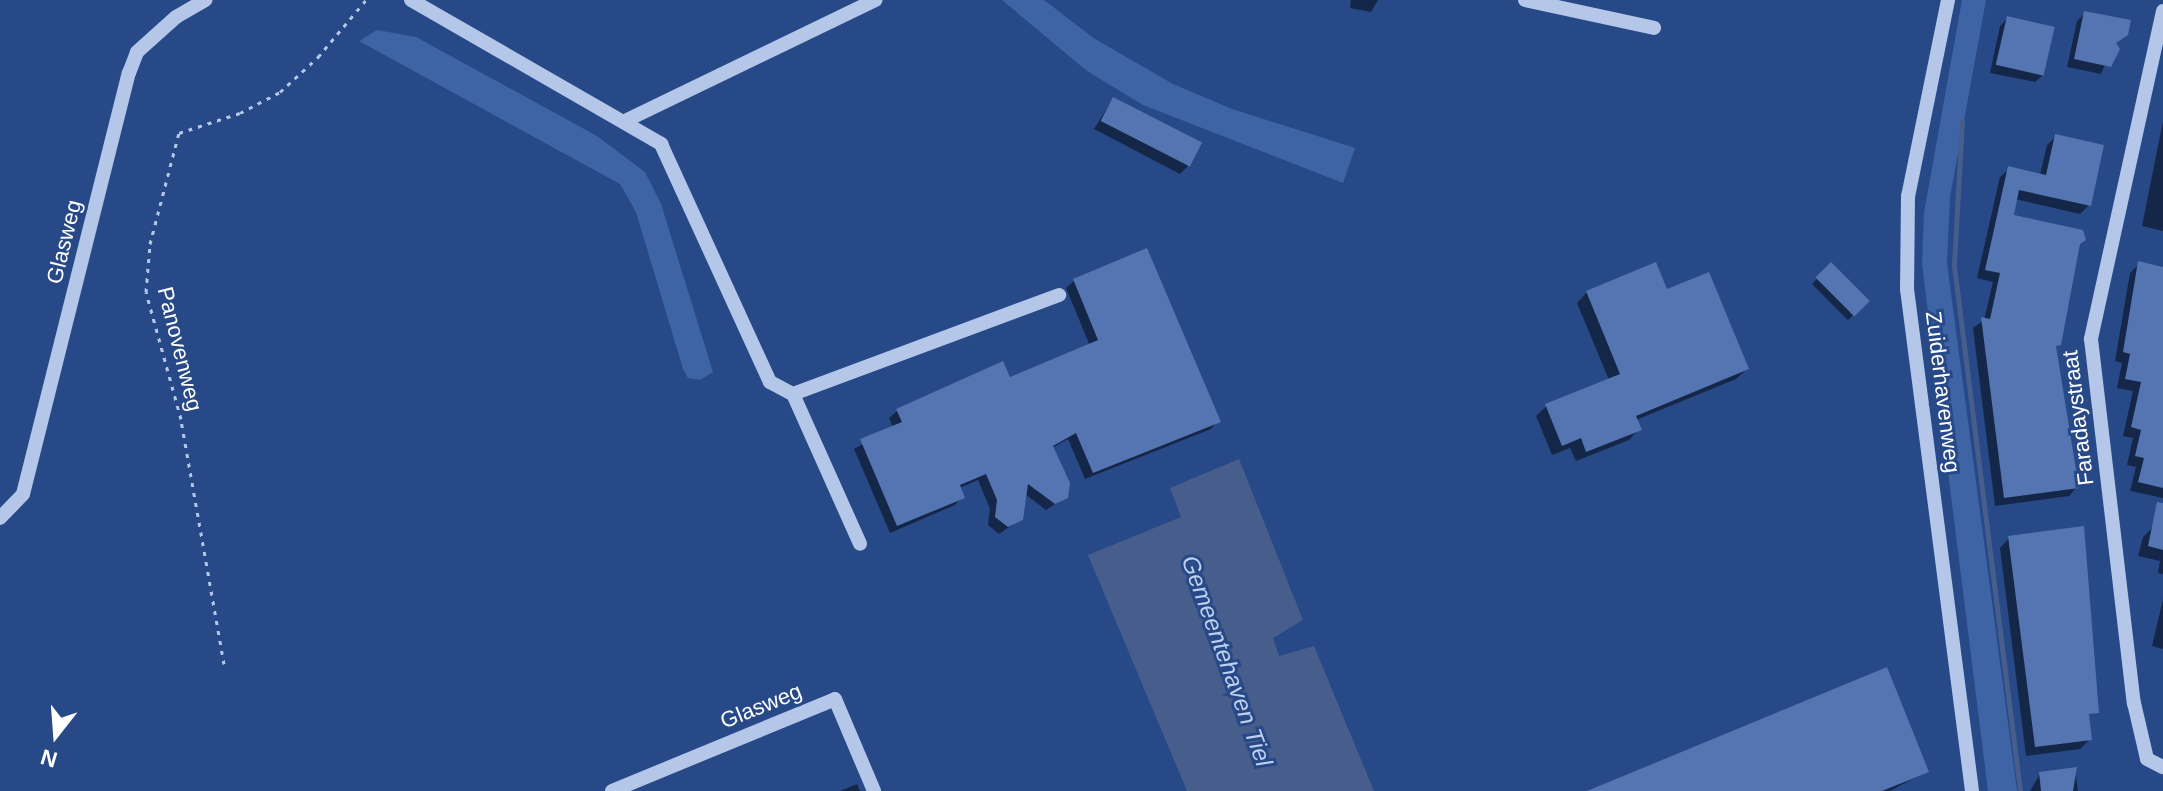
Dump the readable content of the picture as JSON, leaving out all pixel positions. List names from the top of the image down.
{
  "streets": {
    "street": ["Glasweg", "Zuiderhavenweg", "Faradaystraat"],
    "path": ["Panovenweg"]
  },
  "water": ["Gemeentehaven Tiel"],
  "north": "bottom"
}
